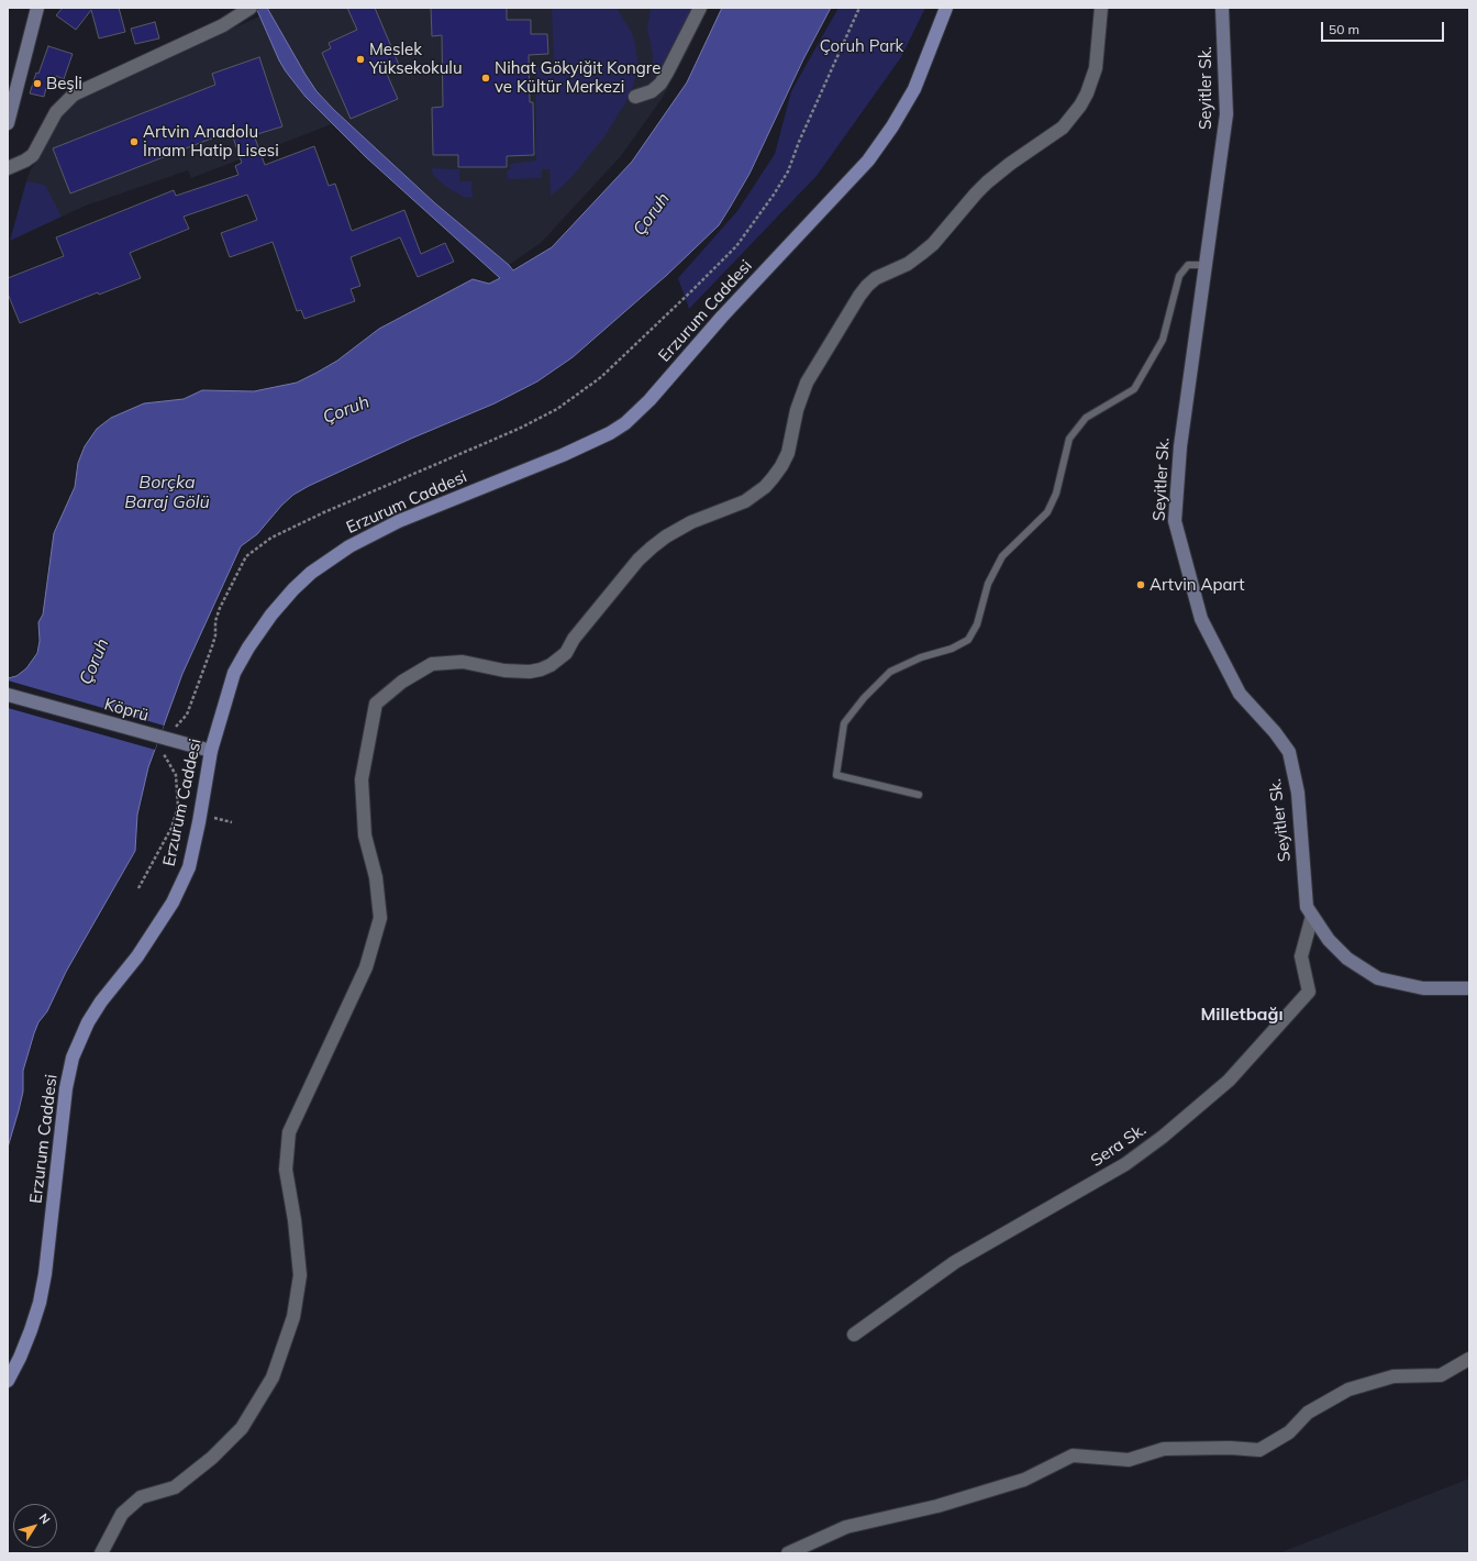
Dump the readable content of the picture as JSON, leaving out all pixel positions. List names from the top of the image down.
{
  "streets": {
    "main road": ["Erzurum Caddesi"],
    "street": ["Seyitler Sk.", "Köprü", "Sera Sk."]
  },
  "crossings": [
    ["Seyitler Sk.", "Sera Sk."],
    ["Erzurum Caddesi", "Köprü"]
  ],
  "districts": ["Milletbağı"],
  "water": ["Çoruh", "Borçka Baraj Gölü"],
  "parks": ["Çoruh Park"],
  "places": [
    "Meslek Yüksekokulu",
    "Nihat Gökyiğit Kongre ve Kültür Merkezi",
    "Beşli",
    "Artvin Anadolu İmam Hatip Lisesi",
    "Artvin Apart"
  ],
  "scale_bar": "50 m",
  "north": "top right"
}
